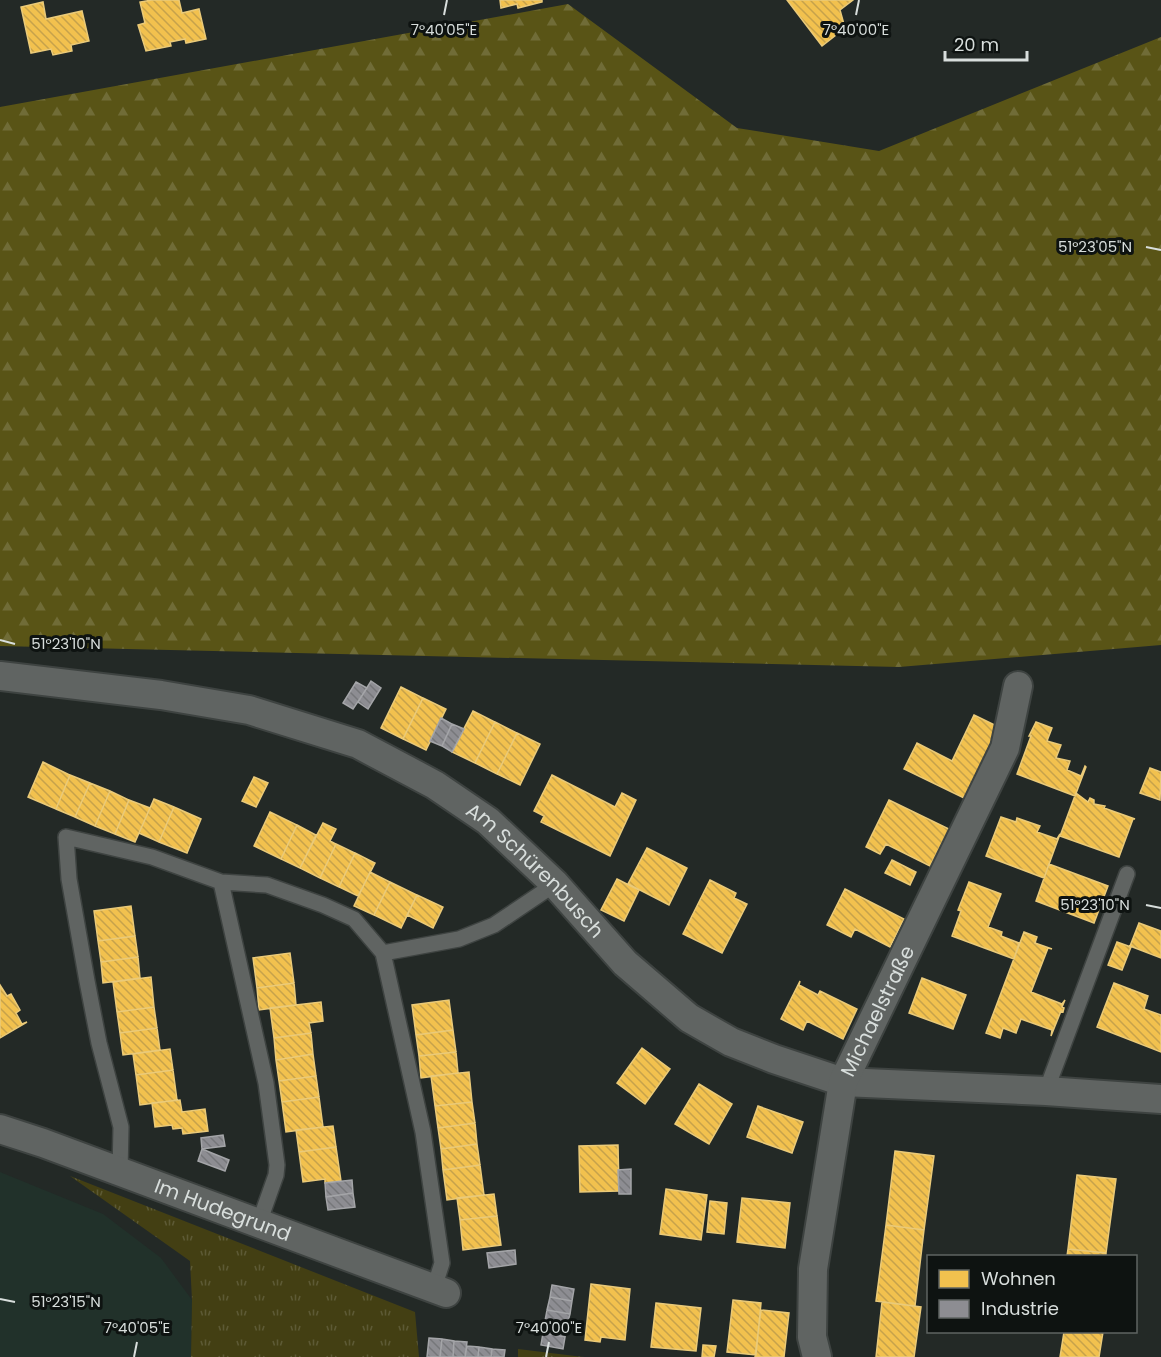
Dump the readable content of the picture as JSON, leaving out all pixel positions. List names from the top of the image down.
{
  "streets": {
    "street": ["Am Schürenbusch", "Michaelstraße", "Im Hudegrund"]
  },
  "crossings": [
    ["Am Schürenbusch", "Michaelstraße"]
  ],
  "legend": ["Wohnen", "Industrie"],
  "scale_bar": "20 m",
  "coordinates": [
    "7°40'05\"E",
    "7°40'00\"E",
    "51°23'05\"N",
    "51°23'10\"N",
    "51°23'15\"N"
  ]
}
